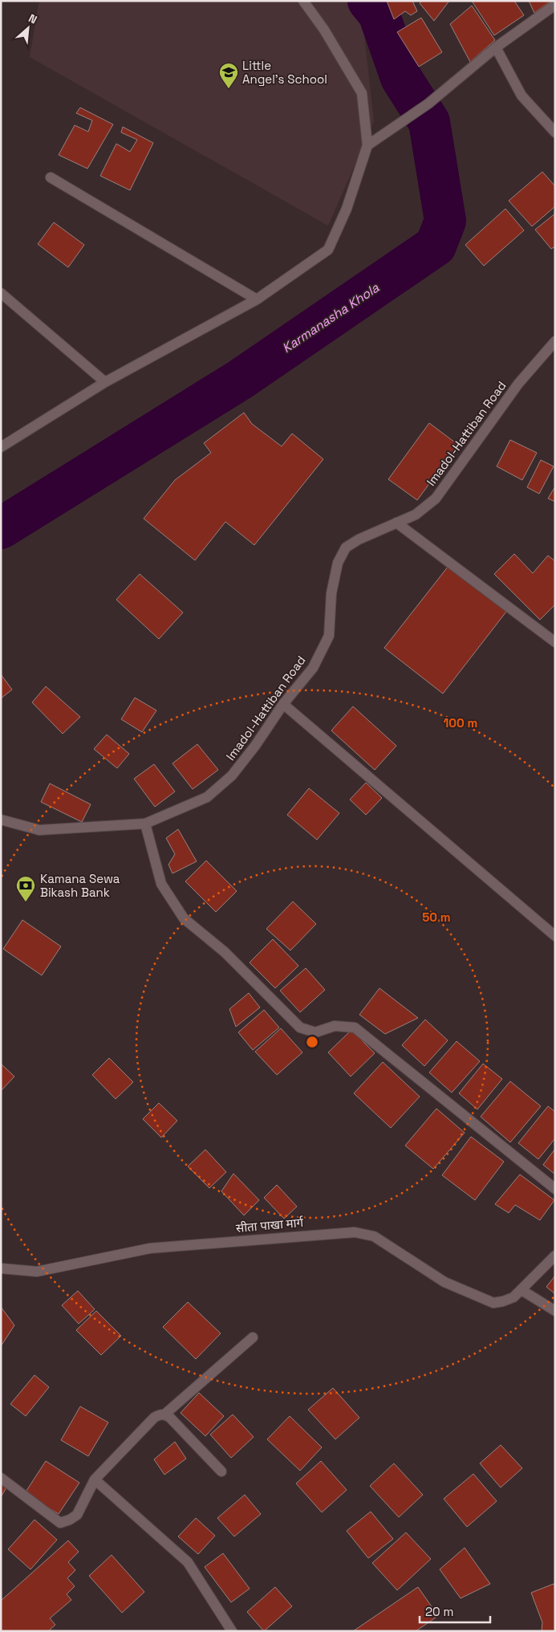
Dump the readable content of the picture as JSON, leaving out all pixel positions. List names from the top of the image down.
{
  "streets": {
    "street": ["Imadol-Hattiban Road", "सीता पाखा मार्ग"]
  },
  "water": ["Karmanasha Khola"],
  "places": {
    "school or university": ["Little Angel's School"],
    "bank": ["Kamana Sewa Bikash Bank"]
  },
  "scale_bar": "20 m",
  "north": "top right",
  "rings": ["100 m", "50 m"]
}
